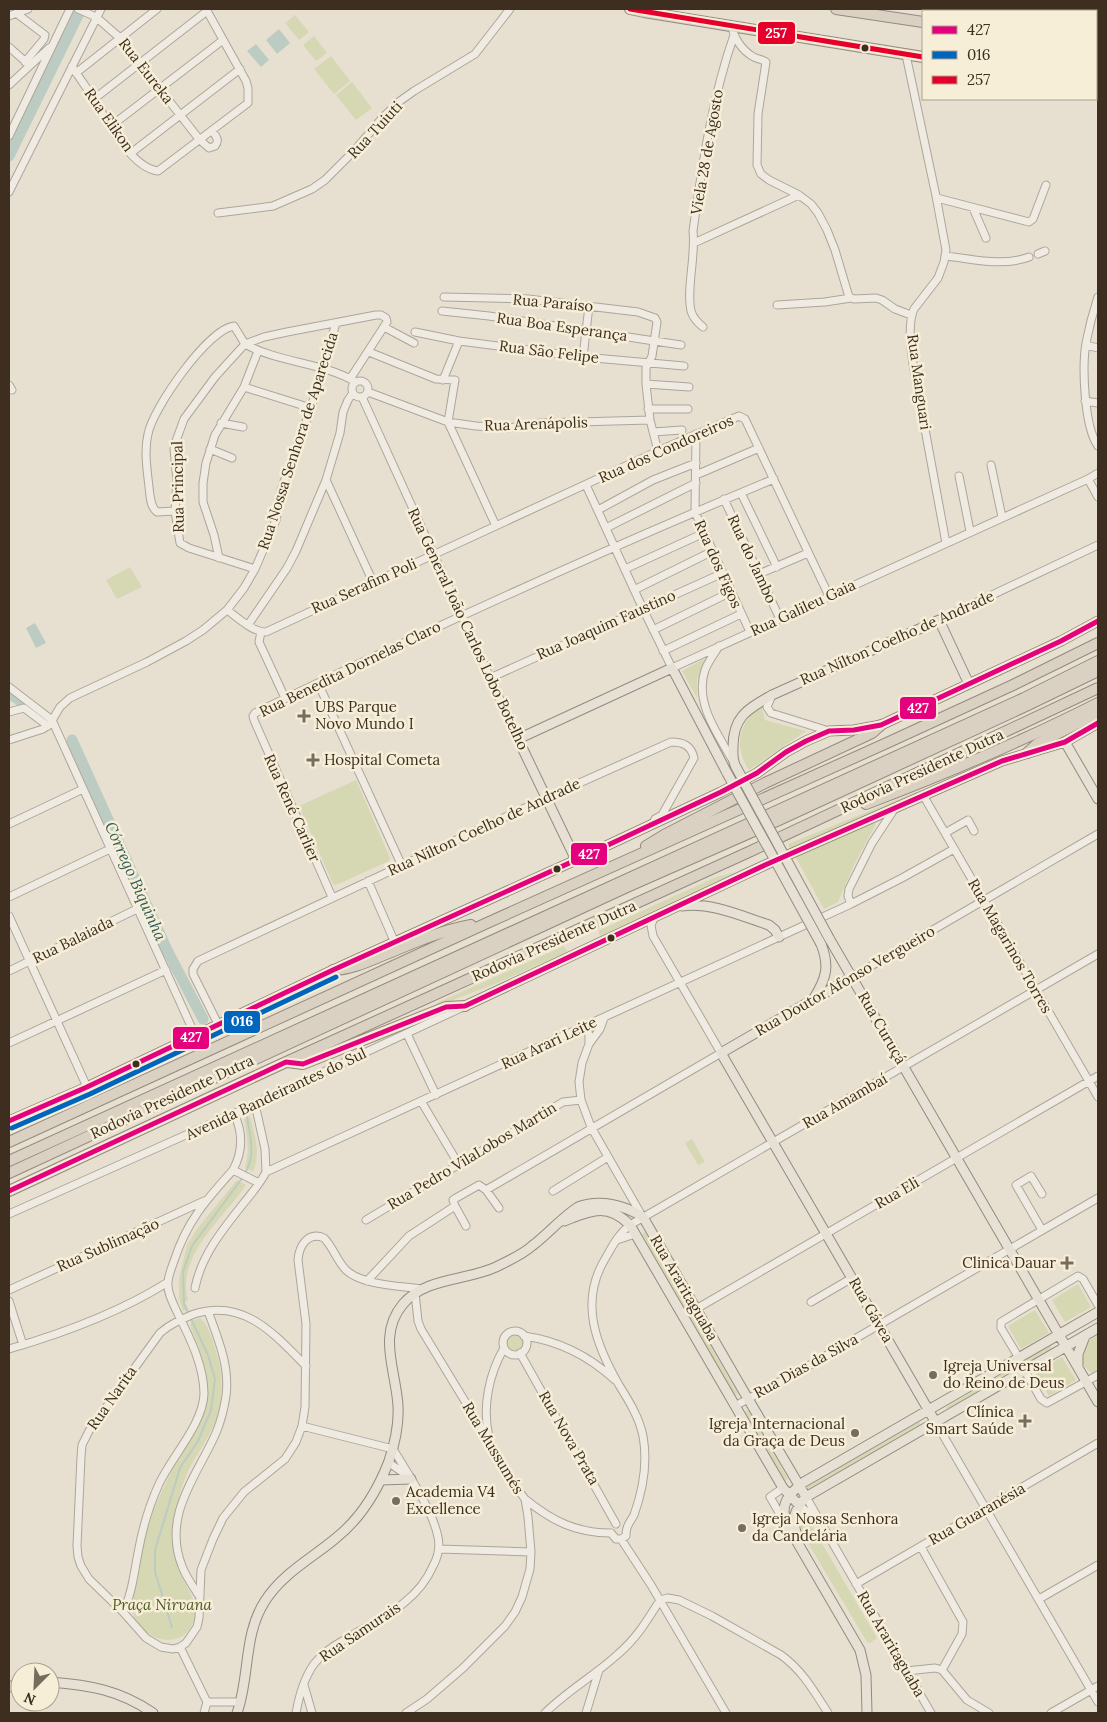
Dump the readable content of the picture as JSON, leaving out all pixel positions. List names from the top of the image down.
{
  "streets": {
    "highway": ["Rodovia Presidente Dutra"],
    "main road": [
      "Rua Galileu Gaia",
      "Rua General João Carlos Lobo Botelho",
      "Rua Nílton Coelho de Andrade",
      "Rua Doutor Afonso Vergueiro",
      "Rua Curuçá",
      "Avenida Bandeirantes do Sul",
      "Rua Araritaguaba",
      "Rua Gávea"
    ],
    "street": [
      "Rua Eureka",
      "Rua Elikon",
      "Rua Tuiuti",
      "Viela 28 de Agosto",
      "Rua Paraíso",
      "Rua Boa Esperança",
      "Rua São Felipe",
      "Rua Manguari",
      "Rua Arenápolis",
      "Rua Nossa Senhora de Aparecida",
      "Rua dos Condoreiros",
      "Rua Principal",
      "Rua do Jambo",
      "Rua dos Figos",
      "Rua Serafim Poli",
      "Rua Joaquim Faustino",
      "Rua Benedita Dornelas Claro",
      "Rua René Carlier",
      "Rua Balaiada",
      "Rua Magarinos Torres",
      "Rua Arari Leite",
      "Rua Amambaí",
      "Rua Pedro VilaLobos Martin",
      "Rua Eli",
      "Rua Sublimação",
      "Rua Dias da Silva",
      "Rua Narita",
      "Rua Nova Prata",
      "Rua Mussumés",
      "Rua Guaranésia",
      "Rua Samurais"
    ]
  },
  "crossings": [
    ["Rua Eureka", "Rua Elikon"],
    ["Rua Paraíso", "Rua Boa Esperança"],
    ["Rua Manguari", "Rua Galileu Gaia"],
    ["Rua Arenápolis", "Rua General João Carlos Lobo Botelho"],
    ["Rua Nossa Senhora de Aparecida", "Rua Principal"],
    ["Rua dos Condoreiros", "Rua dos Figos"],
    ["Rua dos Condoreiros", "Rua Serafim Poli"],
    ["Rua do Jambo", "Rua Galileu Gaia"],
    ["Rua do Jambo", "Rua Benedita Dornelas Claro"],
    ["Rua dos Figos", "Rua Galileu Gaia"],
    ["Rua dos Figos", "Rua Joaquim Faustino"],
    ["Rua dos Figos", "Rua Benedita Dornelas Claro"],
    ["Rua Serafim Poli", "Rua General João Carlos Lobo Botelho"],
    ["Rua Galileu Gaia", "Rua General João Carlos Lobo Botelho"],
    ["Rua Galileu Gaia", "Rua Curuçá"],
    ["Rua Joaquim Faustino", "Rua General João Carlos Lobo Botelho"],
    ["Rua General João Carlos Lobo Botelho", "Rua Nílton Coelho de Andrade"],
    ["Rua General João Carlos Lobo Botelho", "Rua Benedita Dornelas Claro"],
    ["Rua Nílton Coelho de Andrade", "Rua René Carlier"],
    ["Rua Nílton Coelho de Andrade", "Rua Curuçá"],
    ["Rua Benedita Dornelas Claro", "Rua René Carlier"],
    ["Rua Magarinos Torres", "Rua Doutor Afonso Vergueiro"],
    ["Rua Magarinos Torres", "Rua Arari Leite"],
    ["Rua Magarinos Torres", "Avenida Bandeirantes do Sul"],
    ["Rua Magarinos Torres", "Rua Amambaí"],
    ["Rua Magarinos Torres", "Rua Eli"],
    ["Rua Doutor Afonso Vergueiro", "Rua Curuçá"],
    ["Rua Doutor Afonso Vergueiro", "Rua Araritaguaba"],
    ["Rua Doutor Afonso Vergueiro", "Rua Gávea"],
    ["Rua Curuçá", "Rua Amambaí"],
    ["Rua Curuçá", "Rua Eli"],
    ["Rua Curuçá", "Rua Dias da Silva"],
    ["Rua Arari Leite", "Rua Araritaguaba"],
    ["Rua Arari Leite", "Rua Gávea"],
    ["Avenida Bandeirantes do Sul", "Rua Gávea"],
    ["Rua Amambaí", "Rua Araritaguaba"],
    ["Rua Amambaí", "Rua Gávea"],
    ["Rua Pedro VilaLobos Martin", "Rua Araritaguaba"],
    ["Rua Eli", "Rua Araritaguaba"],
    ["Rua Eli", "Rua Gávea"],
    ["Rua Araritaguaba", "Rua Dias da Silva"],
    ["Rua Araritaguaba", "Rua Guaranésia"],
    ["Rua Gávea", "Rua Dias da Silva"],
    ["Rua Gávea", "Rua Guaranésia"]
  ],
  "water": ["Córrego Biquinha"],
  "parks": ["Praça Nirvana"],
  "places": {
    "health": [
      "UBS Parque Novo Mundo I",
      "Hospital Cometa",
      "Clinica Dauar",
      "Clínica Smart Saúde"
    ],
    "other": [
      "Igreja Universal do Reino de Deus",
      "Igreja Internacional da Graça de Deus",
      "Academia V4 Excellence",
      "Igreja Nossa Senhora da Candelária"
    ]
  },
  "lines": ["transit line 257", "transit line 427", "transit line 016"],
  "legend": ["427", "016", "257"],
  "north": "bottom left"
}
